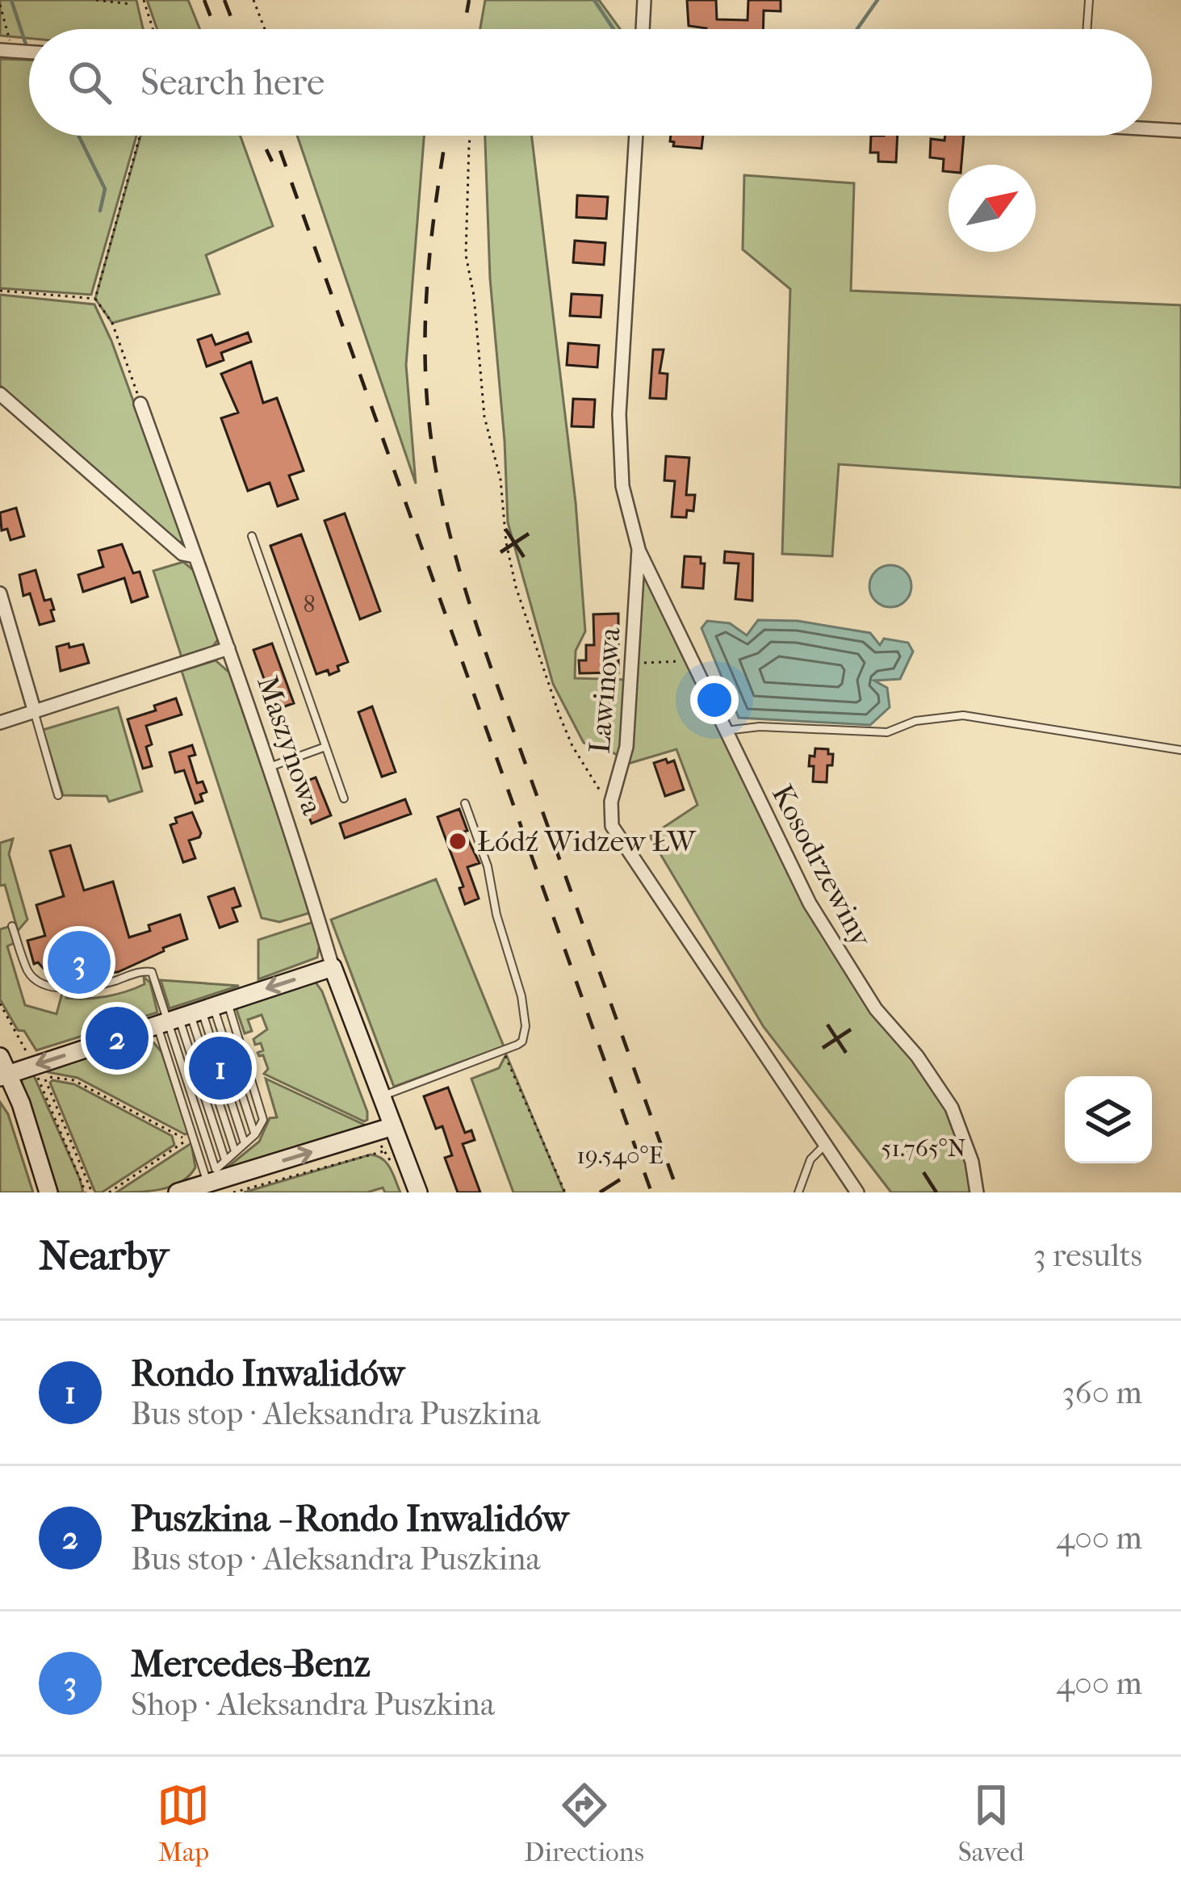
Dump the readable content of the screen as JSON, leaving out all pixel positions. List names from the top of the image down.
{
  "streets": {
    "street": ["Lawinowa", "Maszynowa", "Kosodrzewiny"]
  },
  "crossings": [
    ["Lawinowa", "Kosodrzewiny"]
  ],
  "places": ["Łódź Widzew ŁW"],
  "house_numbers": ["8"],
  "north": "top right",
  "page": {
    "search": "Search here",
    "pins": ["3", "2", "1"],
    "heading": ["Nearby", "3 results"],
    "list": [
      {
        "mark": "1",
        "name": "Rondo Inwalidów",
        "note": "Bus stop · Aleksandra Puszkina",
        "value": "360 m"
      },
      {
        "mark": "2",
        "name": "Puszkina - Rondo Inwalidów",
        "note": "Bus stop · Aleksandra Puszkina",
        "value": "400 m"
      },
      {
        "mark": "3",
        "name": "Mercedes-Benz",
        "note": "Shop · Aleksandra Puszkina",
        "value": "400 m"
      }
    ],
    "nav": ["Map", "Directions", "Saved"]
  },
  "coordinates": ["51.765°N", "19.540°E"]
}
